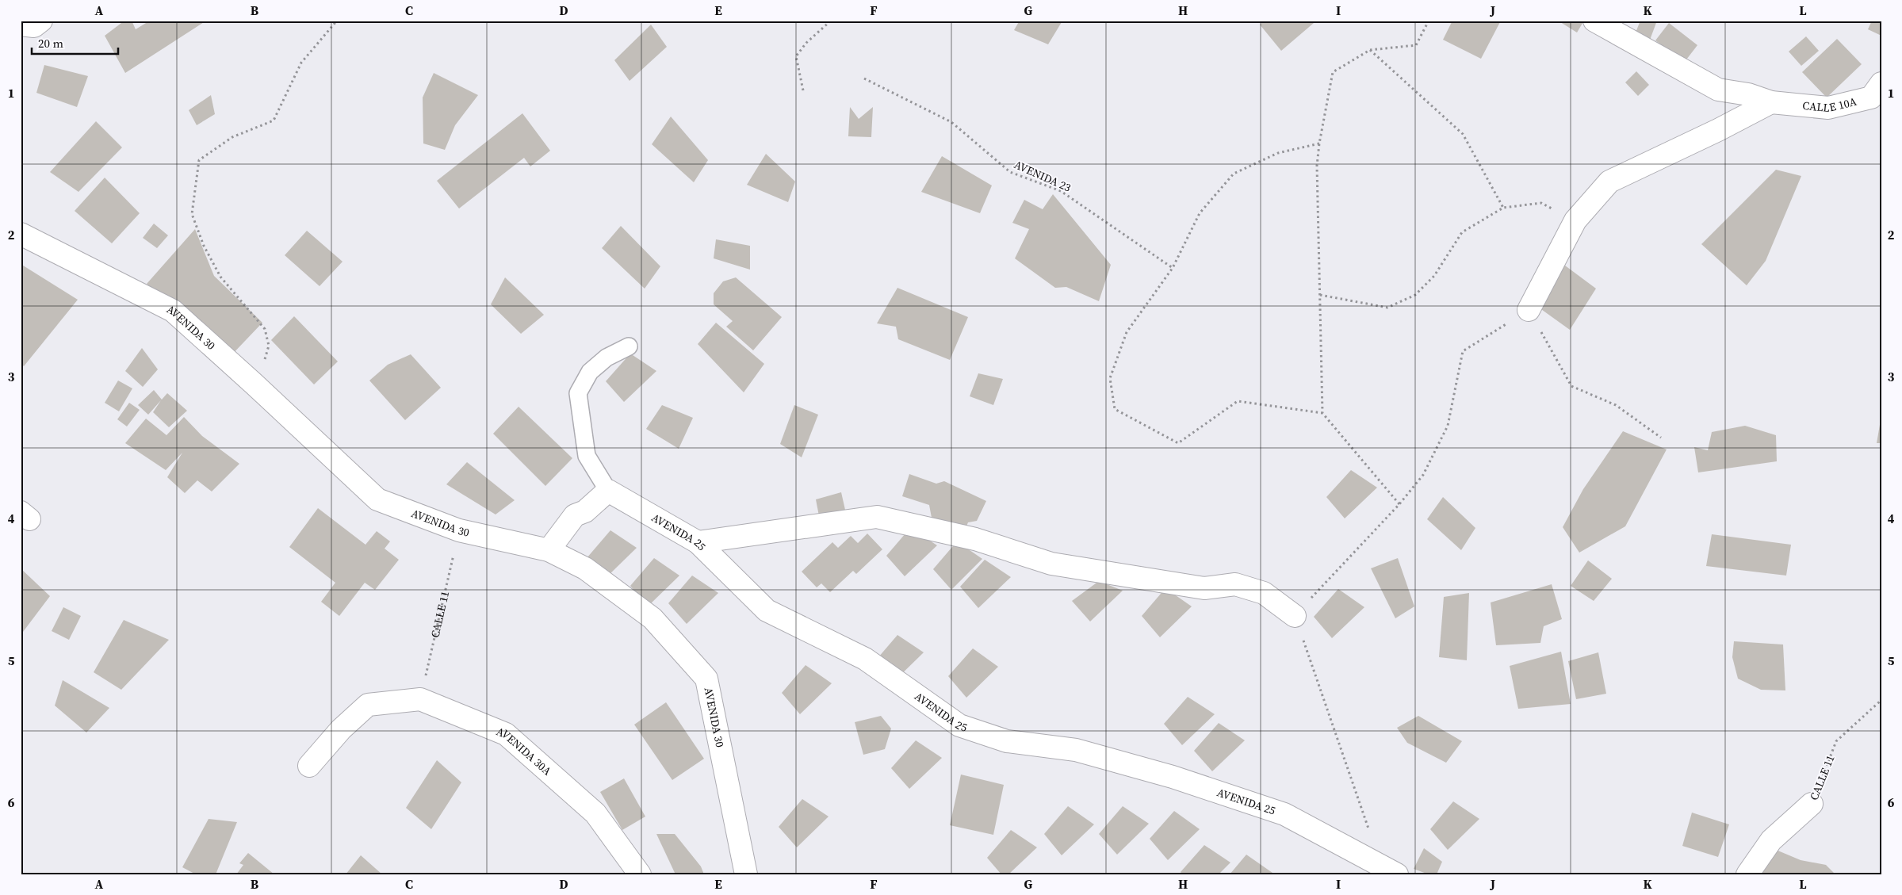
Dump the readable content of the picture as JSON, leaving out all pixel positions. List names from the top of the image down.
{
  "streets": {
    "street": [
      "CALLE 10A",
      "AVENIDA 30",
      "AVENIDA 25",
      "CALLE 11",
      "AVENIDA 30A"
    ],
    "path": ["AVENIDA 23"]
  },
  "crossings": [
    ["AVENIDA 30", "CALLE 11"],
    ["CALLE 11", "AVENIDA 30A"]
  ],
  "scale_bar": "20 m",
  "grid": {
    "columns": [
      "A",
      "B",
      "C",
      "D",
      "E",
      "F",
      "G",
      "H",
      "I",
      "J",
      "K",
      "L"
    ],
    "rows": [
      "1",
      "2",
      "3",
      "4",
      "5",
      "6"
    ]
  }
}
